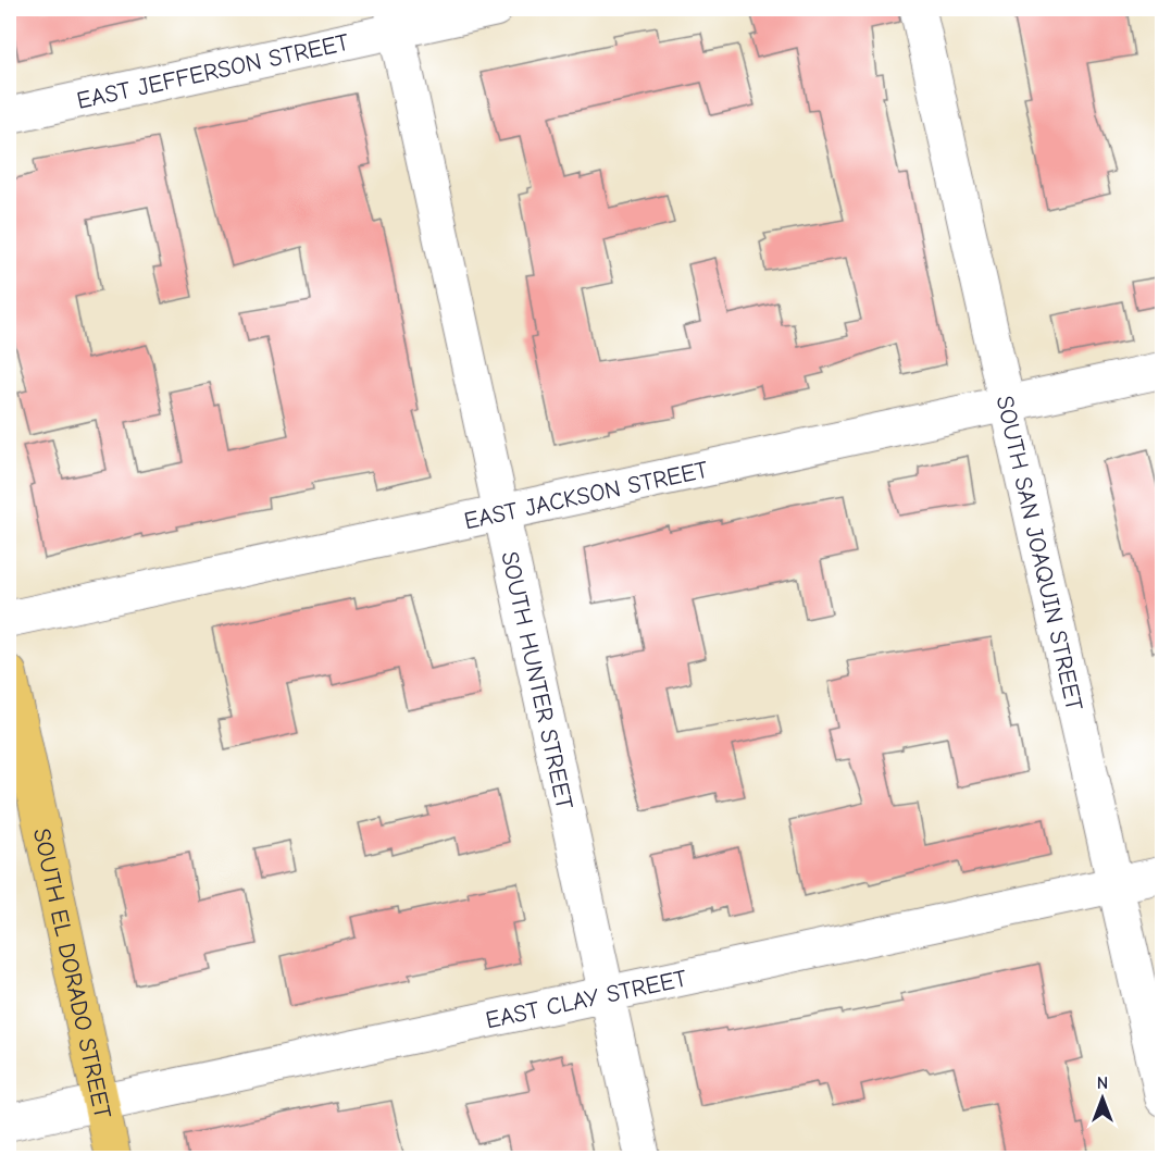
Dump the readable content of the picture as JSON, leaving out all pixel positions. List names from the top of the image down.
{
  "streets": {
    "main road": ["SOUTH EL DORADO STREET"],
    "street": [
      "EAST JEFFERSON STREET",
      "EAST JACKSON STREET",
      "SOUTH SAN JOAQUIN STREET",
      "SOUTH HUNTER STREET",
      "EAST CLAY STREET"
    ]
  },
  "crossings": [
    ["EAST JEFFERSON STREET", "SOUTH HUNTER STREET"],
    ["EAST JACKSON STREET", "SOUTH SAN JOAQUIN STREET"],
    ["EAST JACKSON STREET", "SOUTH HUNTER STREET"],
    ["SOUTH SAN JOAQUIN STREET", "EAST CLAY STREET"],
    ["SOUTH HUNTER STREET", "EAST CLAY STREET"],
    ["SOUTH EL DORADO STREET", "EAST CLAY STREET"]
  ],
  "north": "top"
}
